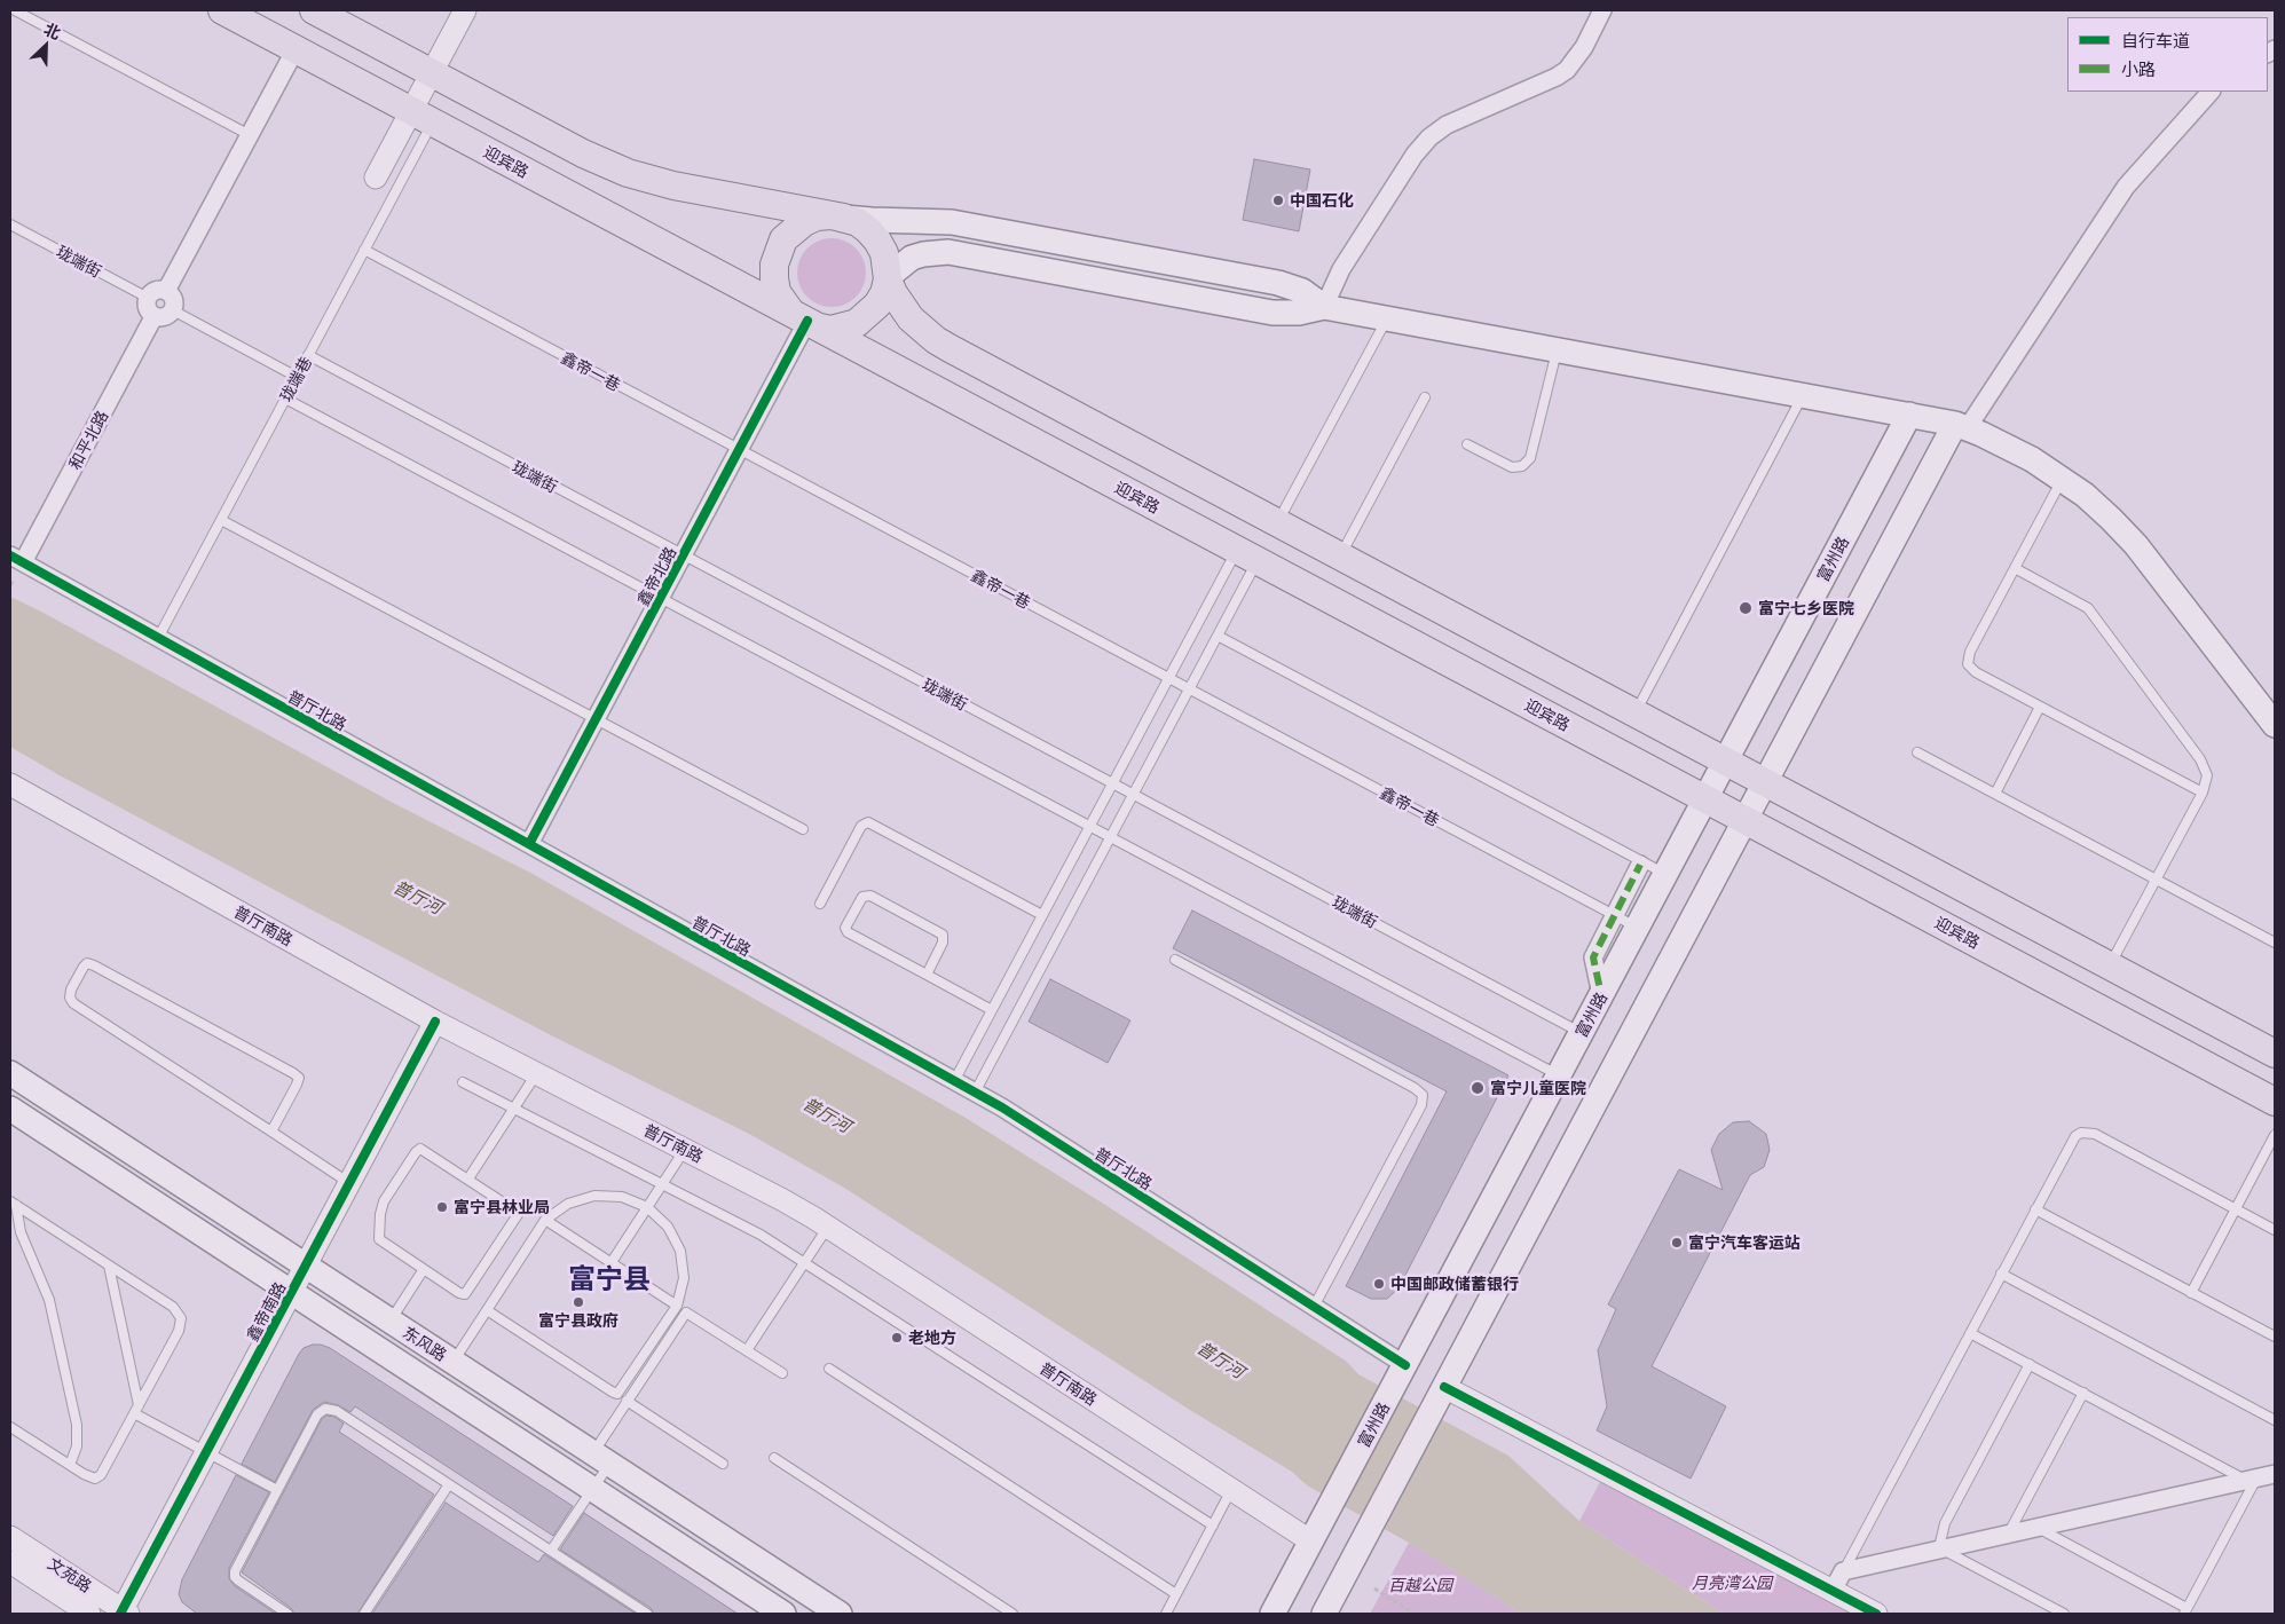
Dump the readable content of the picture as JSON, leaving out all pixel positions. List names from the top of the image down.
{
  "streets": {
    "main road": ["迎宾路", "富州路", "东风路"],
    "street": [
      "和平北路",
      "鑫帝北路",
      "普厅北路",
      "普厅南路",
      "鑫帝南路",
      "文苑路"
    ],
    "lane": ["珑端街", "鑫帝一巷", "珑端巷"]
  },
  "crossings": [
    ["迎宾路", "珑端巷"],
    ["迎宾路", "富州路"],
    ["迎宾路", "鑫帝北路"],
    ["珑端街", "珑端巷"],
    ["珑端街", "和平北路"],
    ["珑端街", "富州路"],
    ["珑端街", "鑫帝北路"],
    ["鑫帝一巷", "珑端巷"],
    ["鑫帝一巷", "富州路"],
    ["鑫帝一巷", "鑫帝北路"],
    ["珑端巷", "普厅北路"],
    ["和平北路", "普厅北路"],
    ["富州路", "普厅北路"],
    ["富州路", "普厅南路"],
    ["鑫帝北路", "普厅北路"],
    ["普厅南路", "鑫帝南路"],
    ["鑫帝南路", "东风路"],
    ["鑫帝南路", "文苑路"]
  ],
  "districts": ["富宁县"],
  "water": ["普厅河"],
  "parks": ["月亮湾公园", "百越公园"],
  "places": [
    "中国石化",
    "富宁七乡医院",
    "富宁儿童医院",
    "富宁县林业局",
    "富宁汽车客运站",
    "中国邮政储蓄银行",
    "富宁县政府",
    "老地方"
  ],
  "legend": ["自行车道", "小路"],
  "north": "top right"
}
